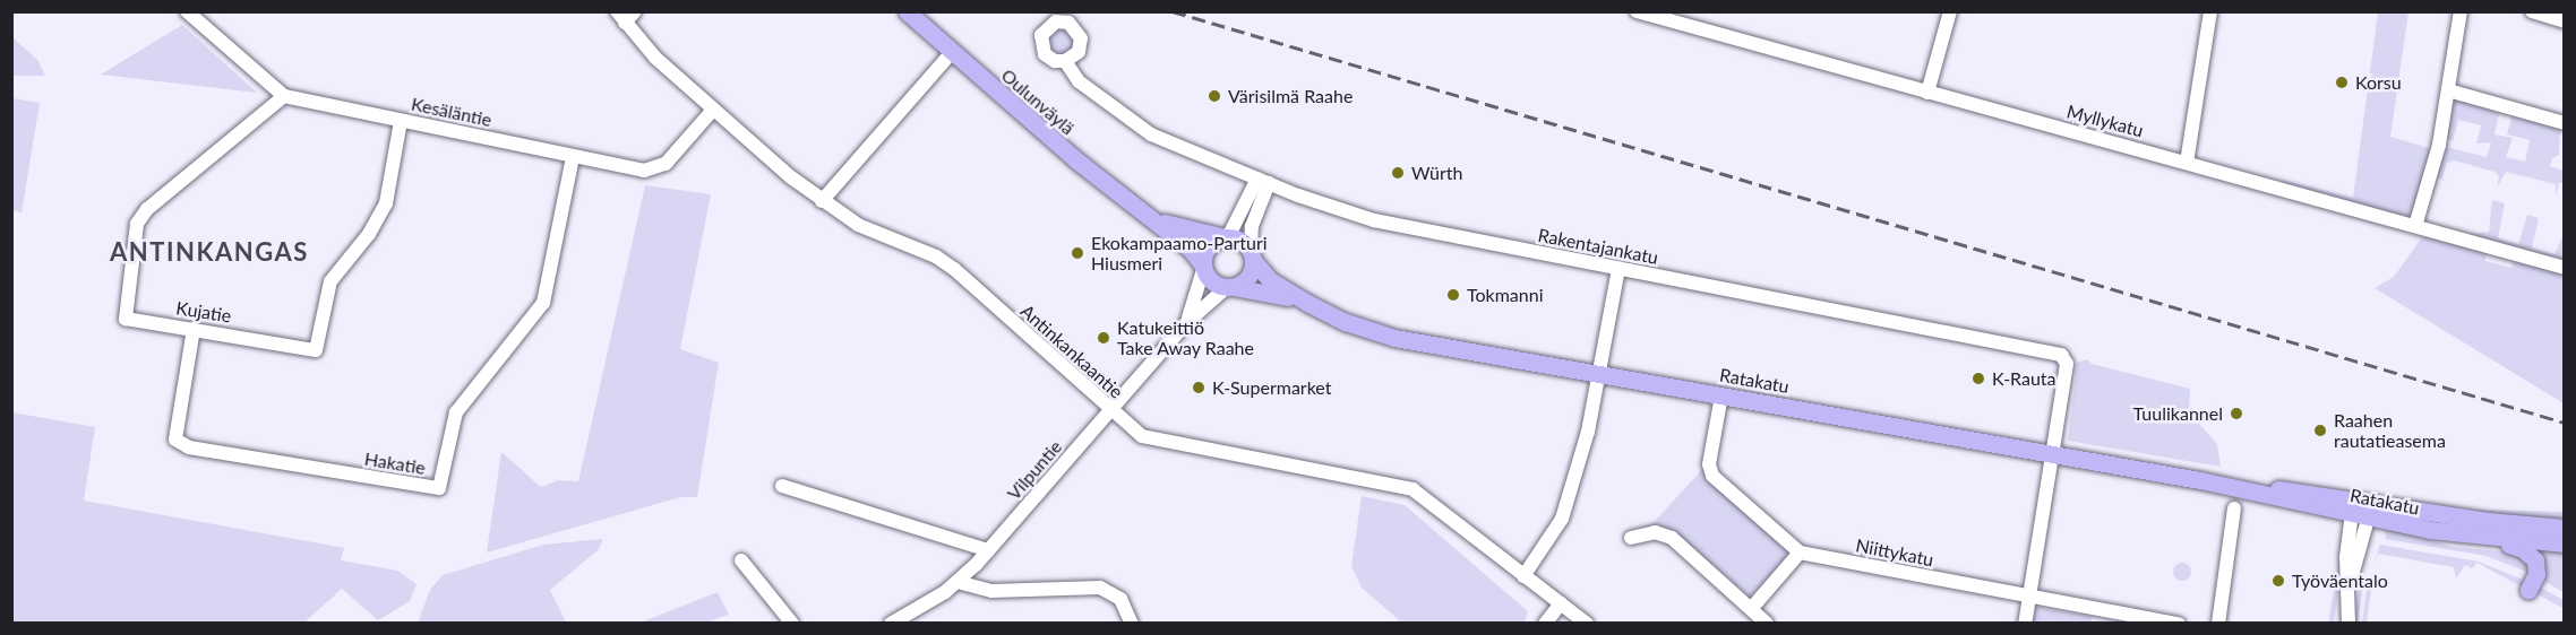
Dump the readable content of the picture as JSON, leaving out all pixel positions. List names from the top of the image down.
{
  "streets": {
    "main road": ["Oulunväylä", "Ratakatu"],
    "street": [
      "Kesäläntie",
      "Myllykatu",
      "Rakentajankatu",
      "Kujatie",
      "Antinkankaantie",
      "Hakatie",
      "Vilpuntie",
      "Niittykatu"
    ]
  },
  "crossings": [
    ["Oulunväylä", "Ratakatu"],
    ["Oulunväylä", "Vilpuntie"],
    ["Kesäläntie", "Kujatie"],
    ["Kesäläntie", "Antinkankaantie"],
    ["Kesäläntie", "Hakatie"],
    ["Rakentajankatu", "Ratakatu"],
    ["Rakentajankatu", "Niittykatu"],
    ["Kujatie", "Hakatie"],
    ["Antinkankaantie", "Vilpuntie"],
    ["Ratakatu", "Vilpuntie"]
  ],
  "districts": ["ANTINKANGAS"],
  "places": [
    "Korsu",
    "Värisilmä Raahe",
    "Würth",
    "Ekokampaamo-Parturi Hiusmeri",
    "Tokmanni",
    "Katukeittiö Take Away Raahe",
    "K-Rauta",
    "K-Supermarket",
    "Tuulikannel",
    "Raahen rautatieasema",
    "Työväentalo"
  ]
}
